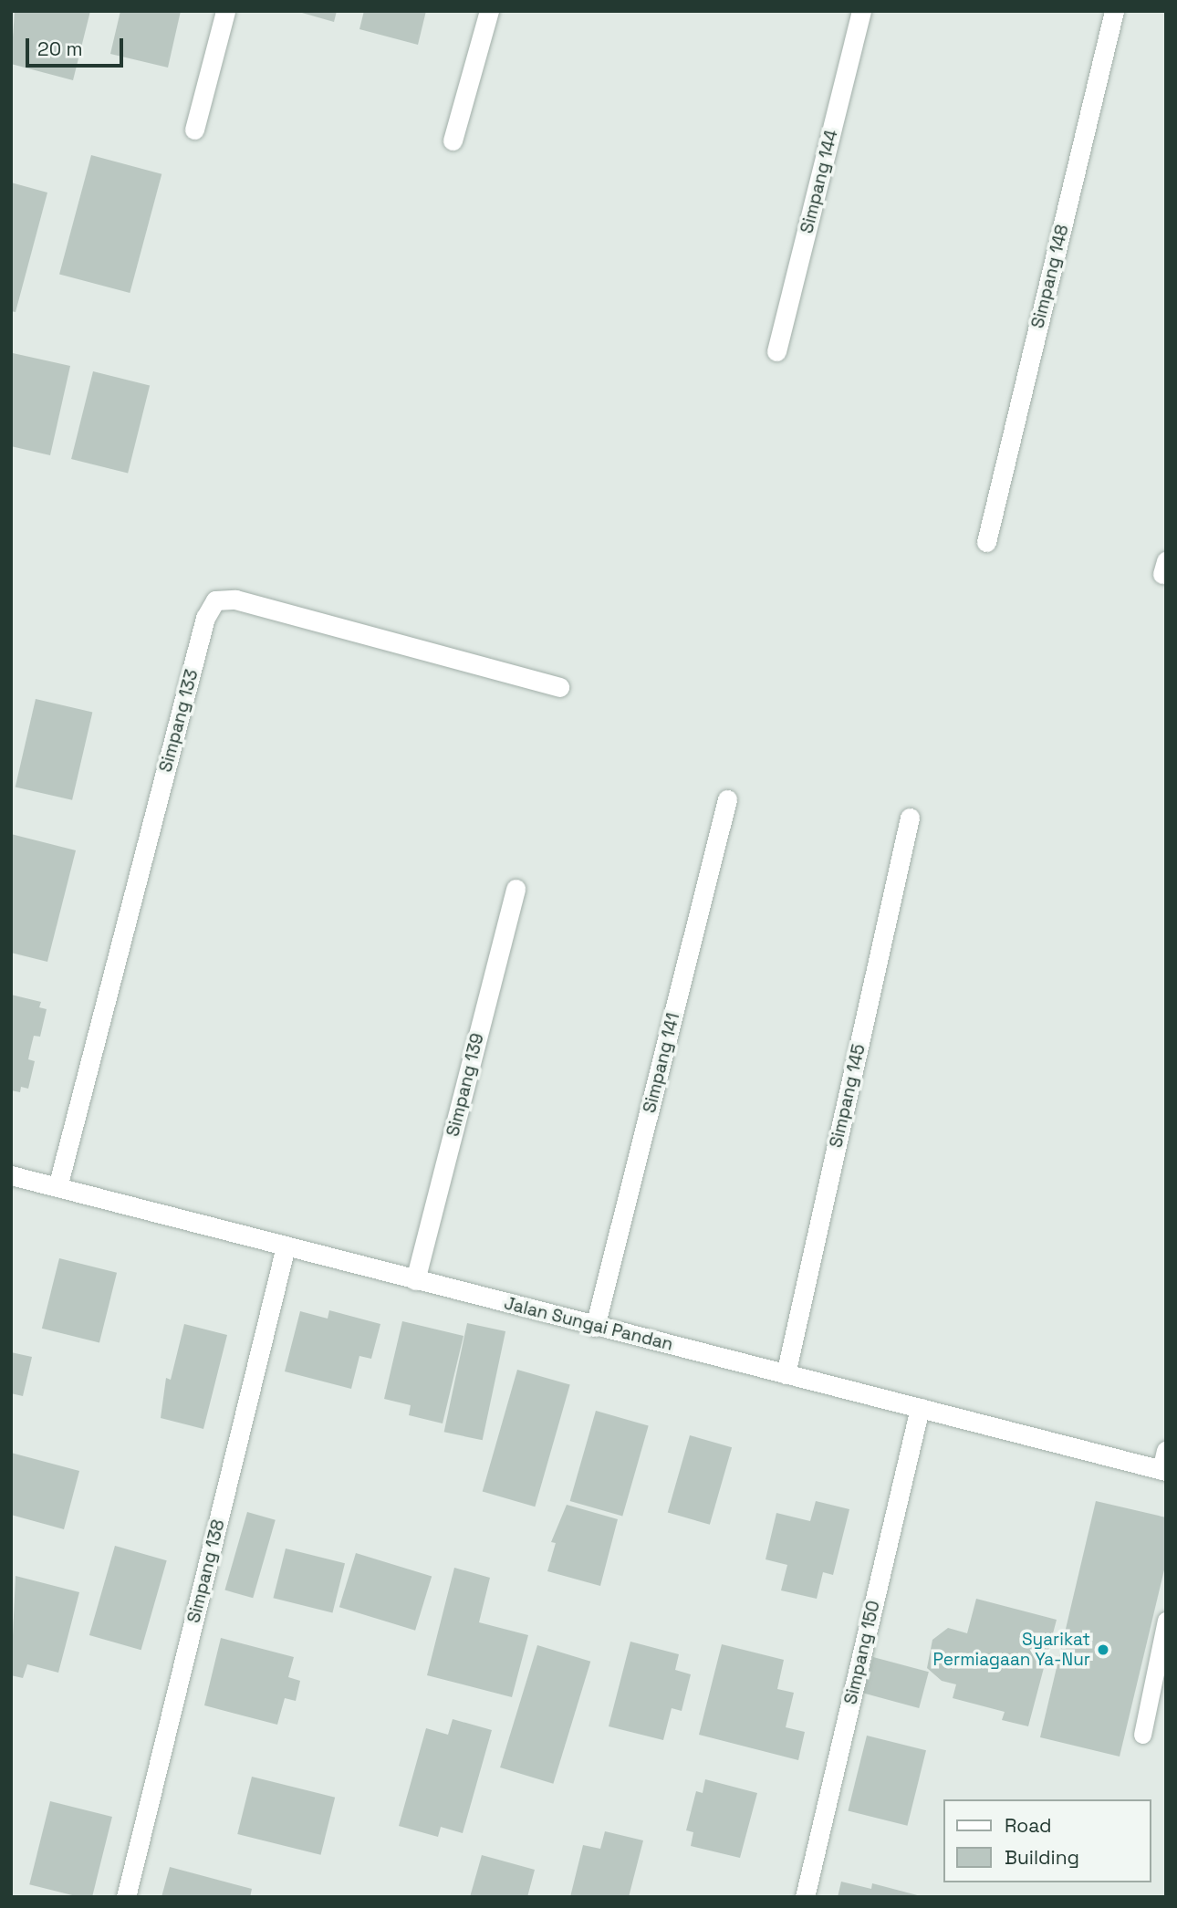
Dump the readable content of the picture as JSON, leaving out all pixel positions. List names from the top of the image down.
{
  "streets": {
    "street": [
      "Simpang 144",
      "Simpang 148",
      "Simpang 133",
      "Simpang 141",
      "Simpang 139",
      "Simpang 145",
      "Jalan Sungai Pandan",
      "Simpang 138",
      "Simpang 150"
    ]
  },
  "crossings": [
    ["Simpang 133", "Jalan Sungai Pandan"],
    ["Simpang 141", "Jalan Sungai Pandan"],
    ["Simpang 139", "Jalan Sungai Pandan"],
    ["Simpang 145", "Jalan Sungai Pandan"],
    ["Jalan Sungai Pandan", "Simpang 138"],
    ["Jalan Sungai Pandan", "Simpang 150"]
  ],
  "places": ["Syarikat Permiagaan Ya-Nur"],
  "legend": ["Road", "Building"],
  "scale_bar": "20 m"
}
